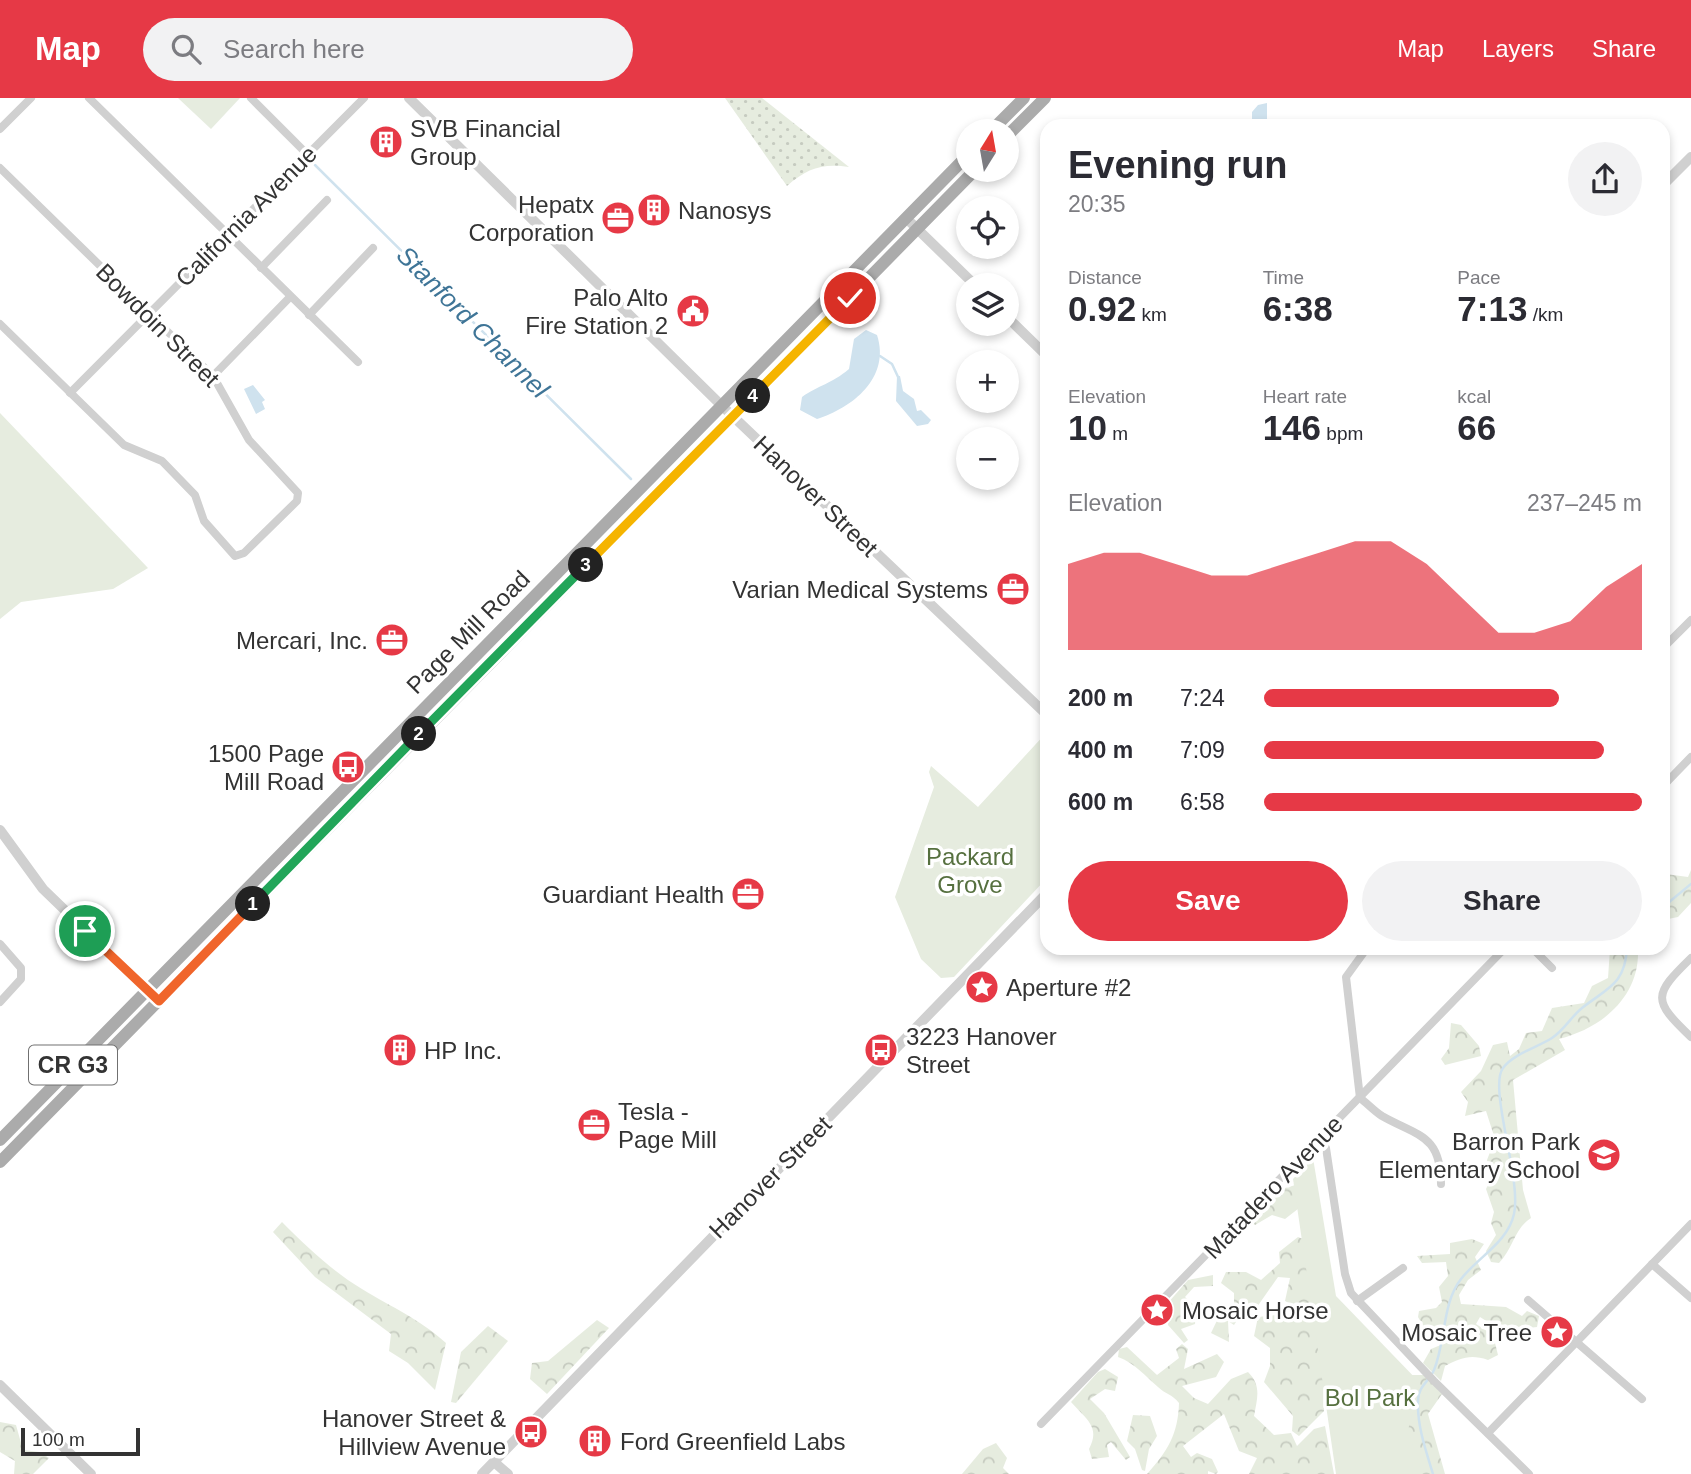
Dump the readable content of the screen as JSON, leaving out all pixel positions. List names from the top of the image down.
{
  "streets": {
    "main road": ["Page Mill Road", "CR G3"],
    "street": [
      "California Avenue",
      "Bowdoin Street",
      "Hanover Street",
      "Matadero Avenue"
    ]
  },
  "crossings": [
    ["California Avenue", "Bowdoin Street"],
    ["Hanover Street", "Page Mill Road"]
  ],
  "water": ["Stanford Channel"],
  "parks": ["Packard Grove", "Bol Park"],
  "places": {
    "building": [
      "SVB Financial Group",
      "Nanosys",
      "HP Inc.",
      "Ford Greenfield Labs"
    ],
    "office": [
      "Hepatx Corporation",
      "Varian Medical Systems",
      "Mercari, Inc.",
      "Guardiant Health",
      "Tesla - Page Mill"
    ],
    "public building": ["Palo Alto Fire Station 2"],
    "bus stop": ["1500 Page Mill Road", "3223 Hanover Street", "Hanover Street & Hillview Avenue"],
    "place": ["Aperture #2", "Mosaic Horse", "Mosaic Tree"],
    "school or university": ["Barron Park Elementary School"]
  },
  "scale_bar": "100 m",
  "north": "top",
  "page": {
    "header": "Map",
    "search": "Search here",
    "nav": ["Map", "Layers", "Share"],
    "map_buttons": ["+", "−"],
    "heading": ["Evening run", "20:35"],
    "stats": [
      ["Distance", "0.92 km"],
      ["Time", "6:38"],
      ["Pace", "7:13 /km"],
      ["Elevation", "10 m"],
      ["Heart rate", "146 bpm"],
      ["kcal", "66"]
    ],
    "pins": [
      "4",
      "3",
      "2",
      "1"
    ],
    "chart": ["Elevation", "237–245 m"],
    "list": [
      {
        "name": "200 m",
        "note": "7:24"
      },
      {
        "name": "400 m",
        "note": "7:09"
      },
      {
        "name": "600 m",
        "note": "6:58"
      }
    ],
    "buttons": ["Save", "Share"],
    "scale": "100 m"
  }
}
